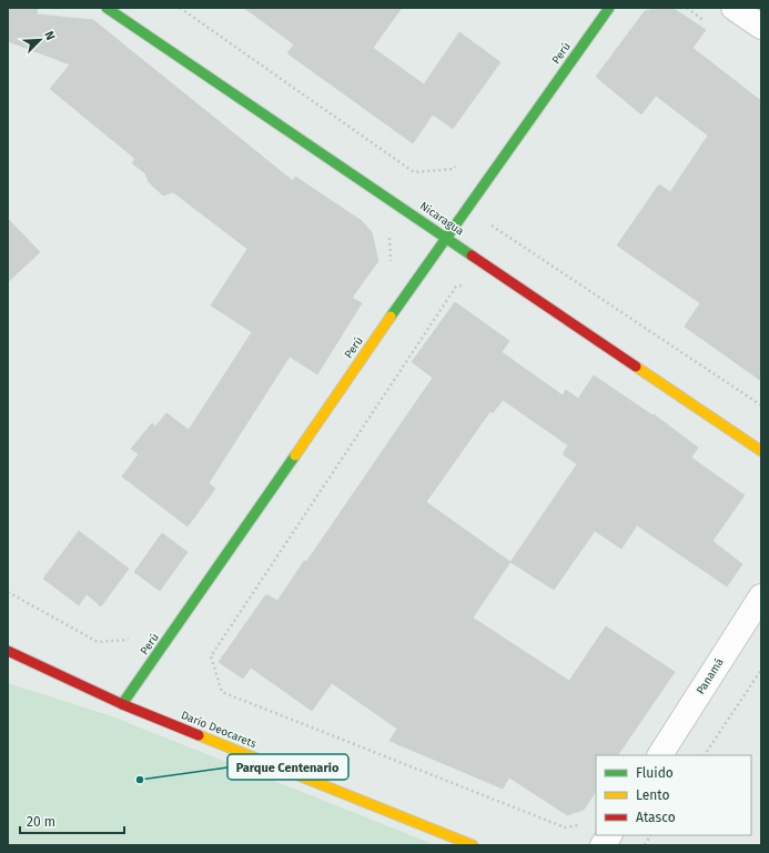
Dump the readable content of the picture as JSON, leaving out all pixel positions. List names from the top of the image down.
{
  "streets": {
    "street": [
      "Perú",
      "Nicaragua",
      "Panamá",
      "Darío Deocarets"
    ]
  },
  "crossings": [
    ["Perú", "Nicaragua"],
    ["Perú", "Darío Deocarets"]
  ],
  "places": ["Parque Centenario"],
  "legend": ["Fluido", "Lento", "Atasco"],
  "scale_bar": "20 m",
  "north": "top right"
}
